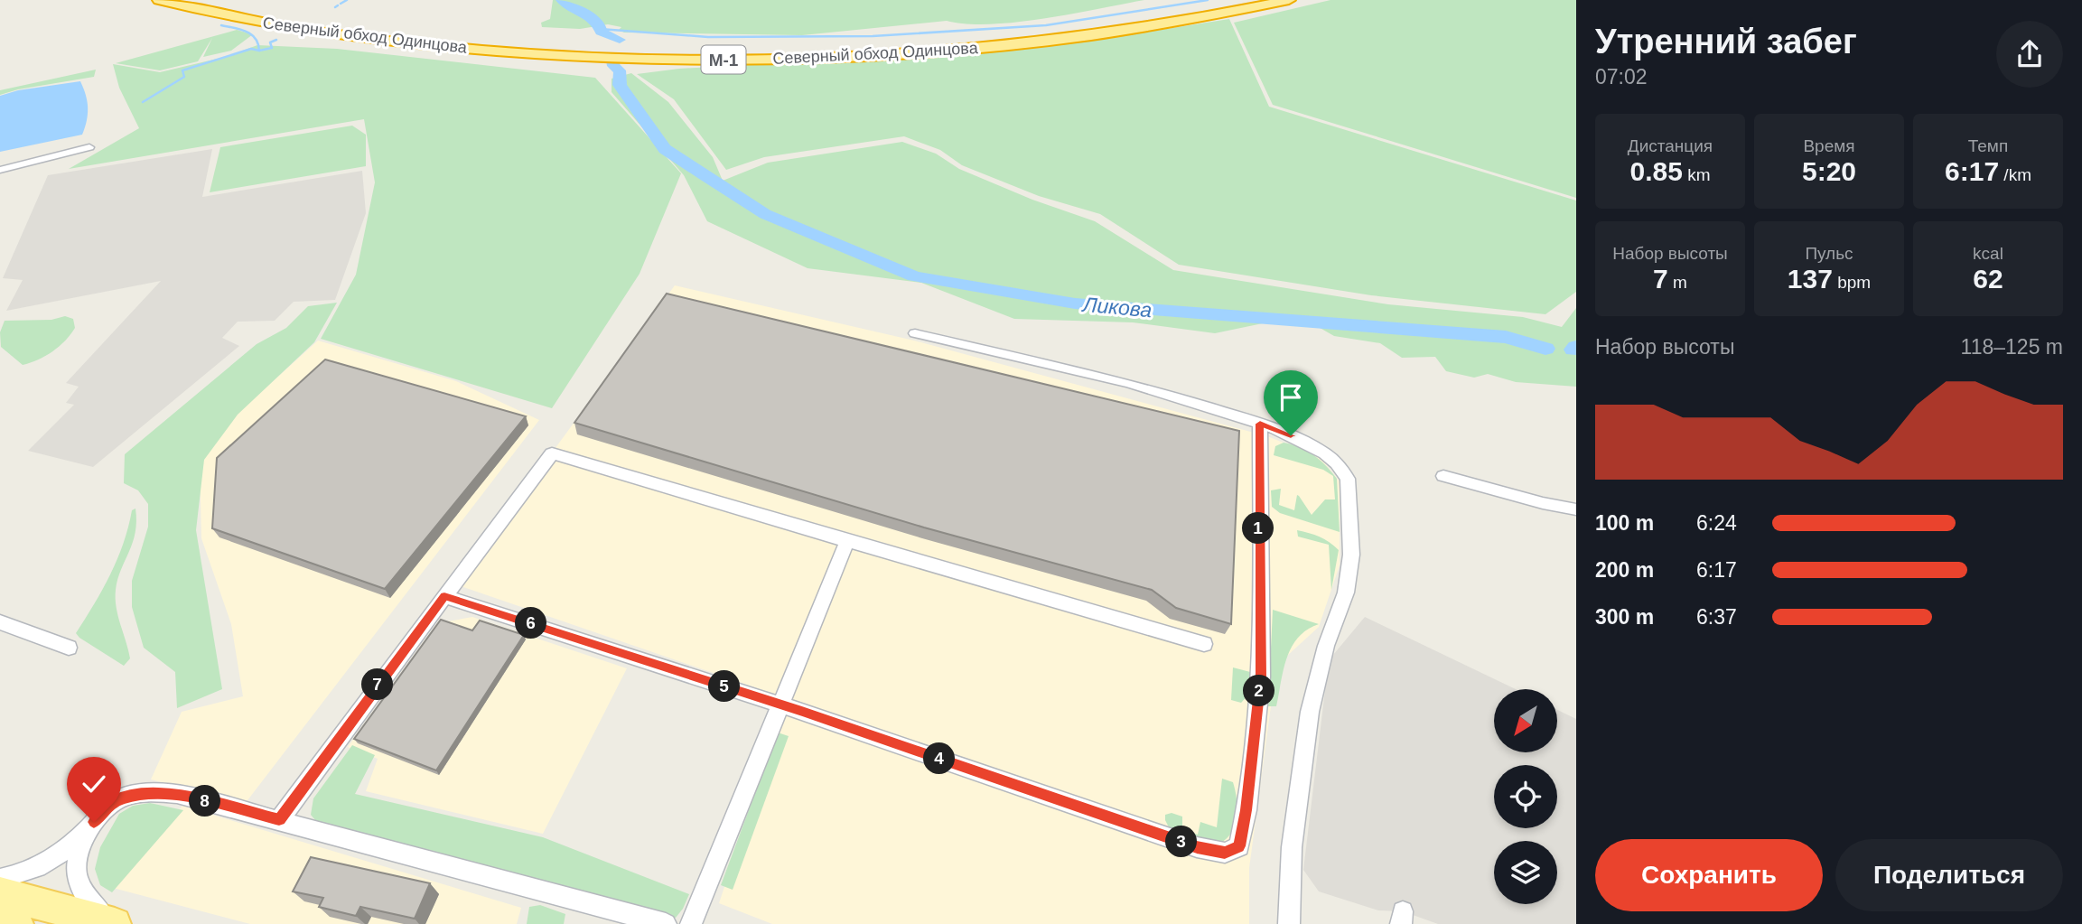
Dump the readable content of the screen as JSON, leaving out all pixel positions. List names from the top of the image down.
{
  "streets": {
    "highway": ["Северный обход Одинцова", "М-1"]
  },
  "water": ["Ликова"],
  "north": "bottom left",
  "page": {
    "heading": ["Утренний забег", "07:02"],
    "stats": [
      ["Дистанция", "0.85 km"],
      ["Время", "5:20"],
      ["Темп", "6:17 /km"],
      ["Набор высоты", "7 m"],
      ["Пульс", "137 bpm"],
      ["kcal", "62"]
    ],
    "chart": ["Набор высоты", "118–125 m"],
    "list": [
      {
        "name": "100 m",
        "note": "6:24"
      },
      {
        "name": "200 m",
        "note": "6:17"
      },
      {
        "name": "300 m",
        "note": "6:37"
      }
    ],
    "pins": [
      "1",
      "6",
      "7",
      "5",
      "2",
      "4",
      "8",
      "3"
    ],
    "buttons": ["Сохранить", "Поделиться"]
  }
}
